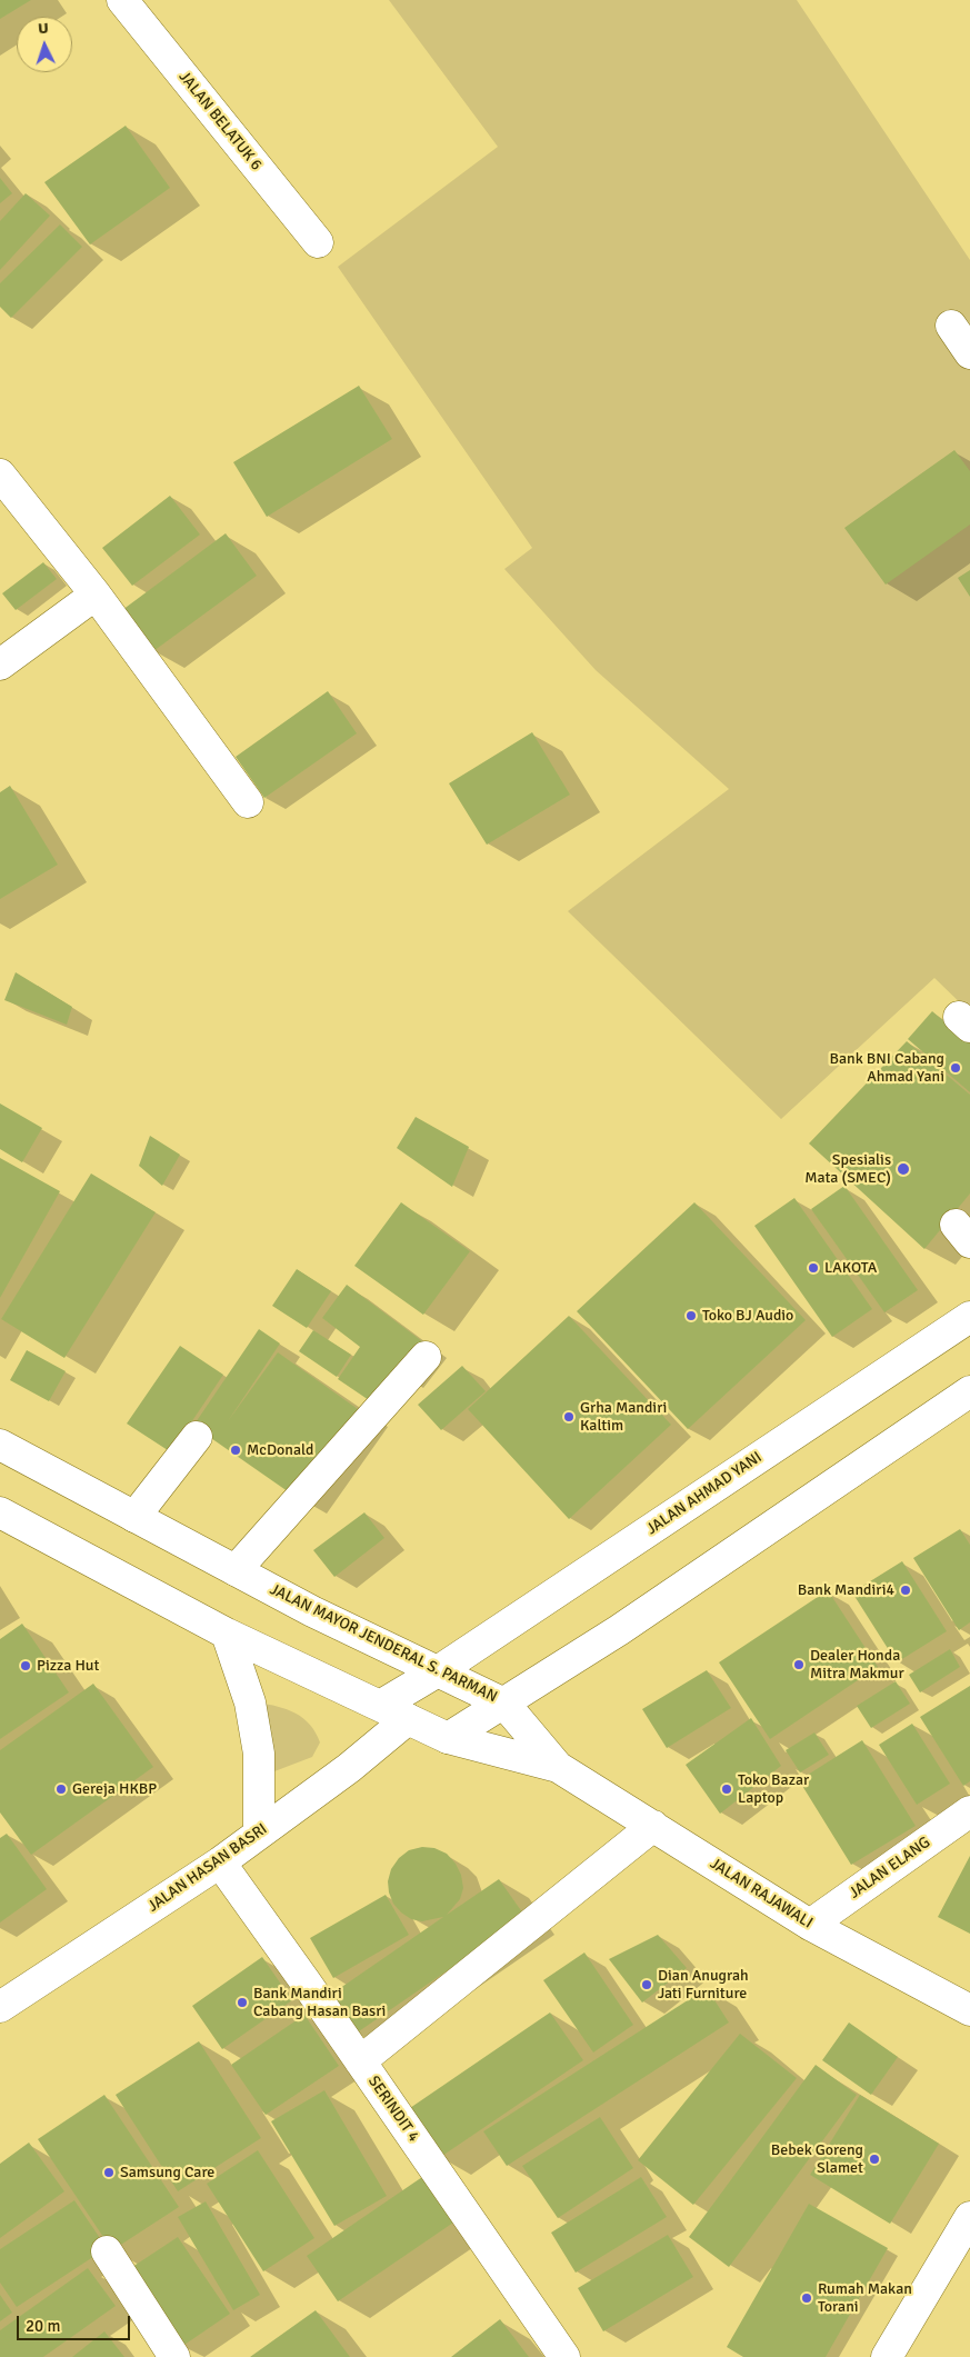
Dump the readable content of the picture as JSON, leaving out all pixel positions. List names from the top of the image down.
{
  "streets": {
    "street": [
      "JALAN BELATUK 6",
      "JALAN AHMAD YANI",
      "JALAN MAYOR JENDERAL S. PARMAN",
      "JALAN HASAN BASRI",
      "JALAN ELANG",
      "JALAN RAJAWALI",
      "SERINDIT 4"
    ]
  },
  "crossings": [
    ["JALAN AHMAD YANI", "JALAN MAYOR JENDERAL S. PARMAN"],
    ["JALAN MAYOR JENDERAL S. PARMAN", "JALAN RAJAWALI"],
    ["JALAN HASAN BASRI", "SERINDIT 4"],
    ["JALAN ELANG", "JALAN RAJAWALI"]
  ],
  "places": [
    "Bank BNI Cabang Ahmad Yani",
    "Spesialis Mata (SMEC)",
    "LAKOTA",
    "Toko BJ Audio",
    "Grha Mandiri Kaltim",
    "McDonald",
    "Bank Mandiri4",
    "Dealer Honda Mitra Makmur",
    "Pizza Hut",
    "Gereja HKBP",
    "Toko Bazar Laptop",
    "Dian Anugrah Jati Furniture",
    "Bank Mandiri Cabang Hasan Basri",
    "Bebek Goreng Slamet",
    "Samsung Care",
    "Rumah Makan Torani"
  ],
  "scale_bar": "20 m",
  "north": "top"
}
